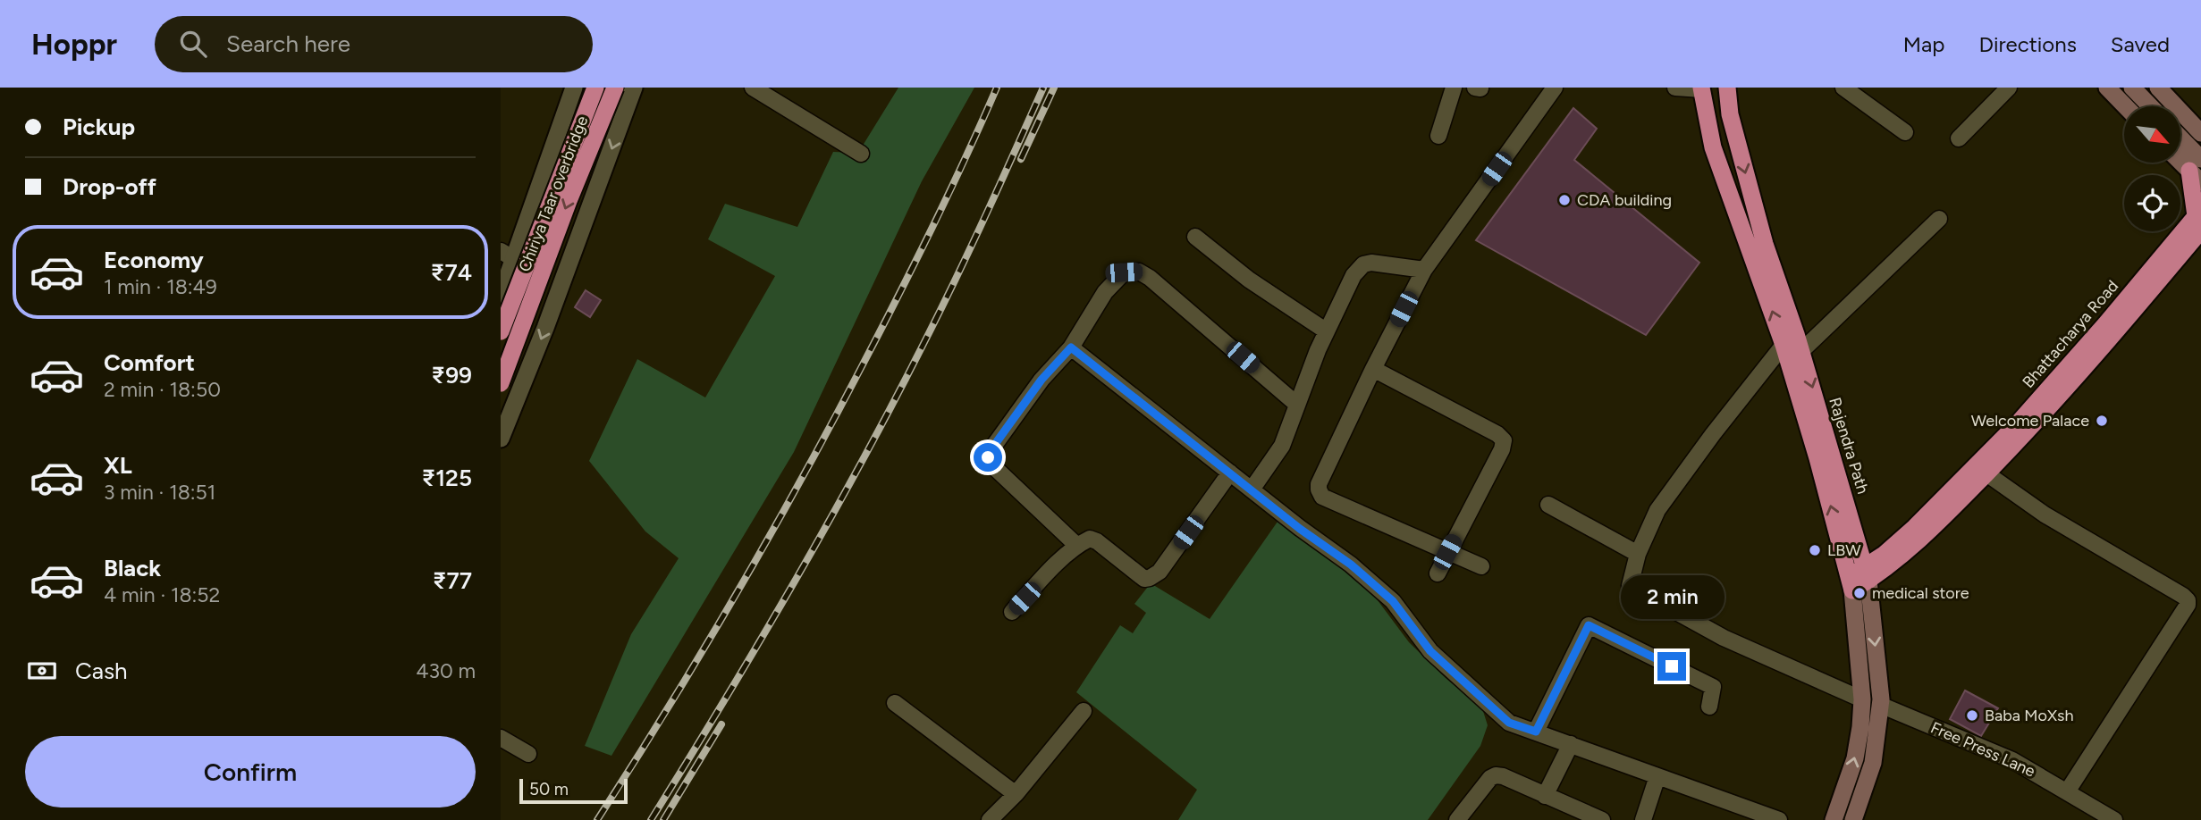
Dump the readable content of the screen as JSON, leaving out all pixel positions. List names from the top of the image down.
{
  "streets": {
    "highway": ["Chiriya Taar overbridge", "Bhattacharya Road", "Rajendra Path"],
    "street": ["Free Press Lane"]
  },
  "crossings": [
    ["Bhattacharya Road", "Rajendra Path"],
    ["Rajendra Path", "Free Press Lane"]
  ],
  "places": [
    "CDA building",
    "Welcome Palace",
    "LBW",
    "medical store",
    "Baba MoXsh"
  ],
  "scale_bar": "50 m",
  "north": "bottom right",
  "page": {
    "header": "Hoppr",
    "search": "Search here",
    "nav": ["Map", "Directions", "Saved"],
    "banner": ["Pickup", "Drop-off"],
    "list": [
      {
        "name": "Economy",
        "note": "1 min · 18:49",
        "value": "₹74"
      },
      {
        "name": "Comfort",
        "note": "2 min · 18:50",
        "value": "₹99"
      },
      {
        "name": "XL",
        "note": "3 min · 18:51",
        "value": "₹125"
      },
      {
        "name": "Black",
        "note": "4 min · 18:52",
        "value": "₹77"
      }
    ],
    "bubble": "2 min",
    "pay": ["Cash", "430 m"],
    "buttons": "Confirm",
    "scale": "50 m"
  }
}
